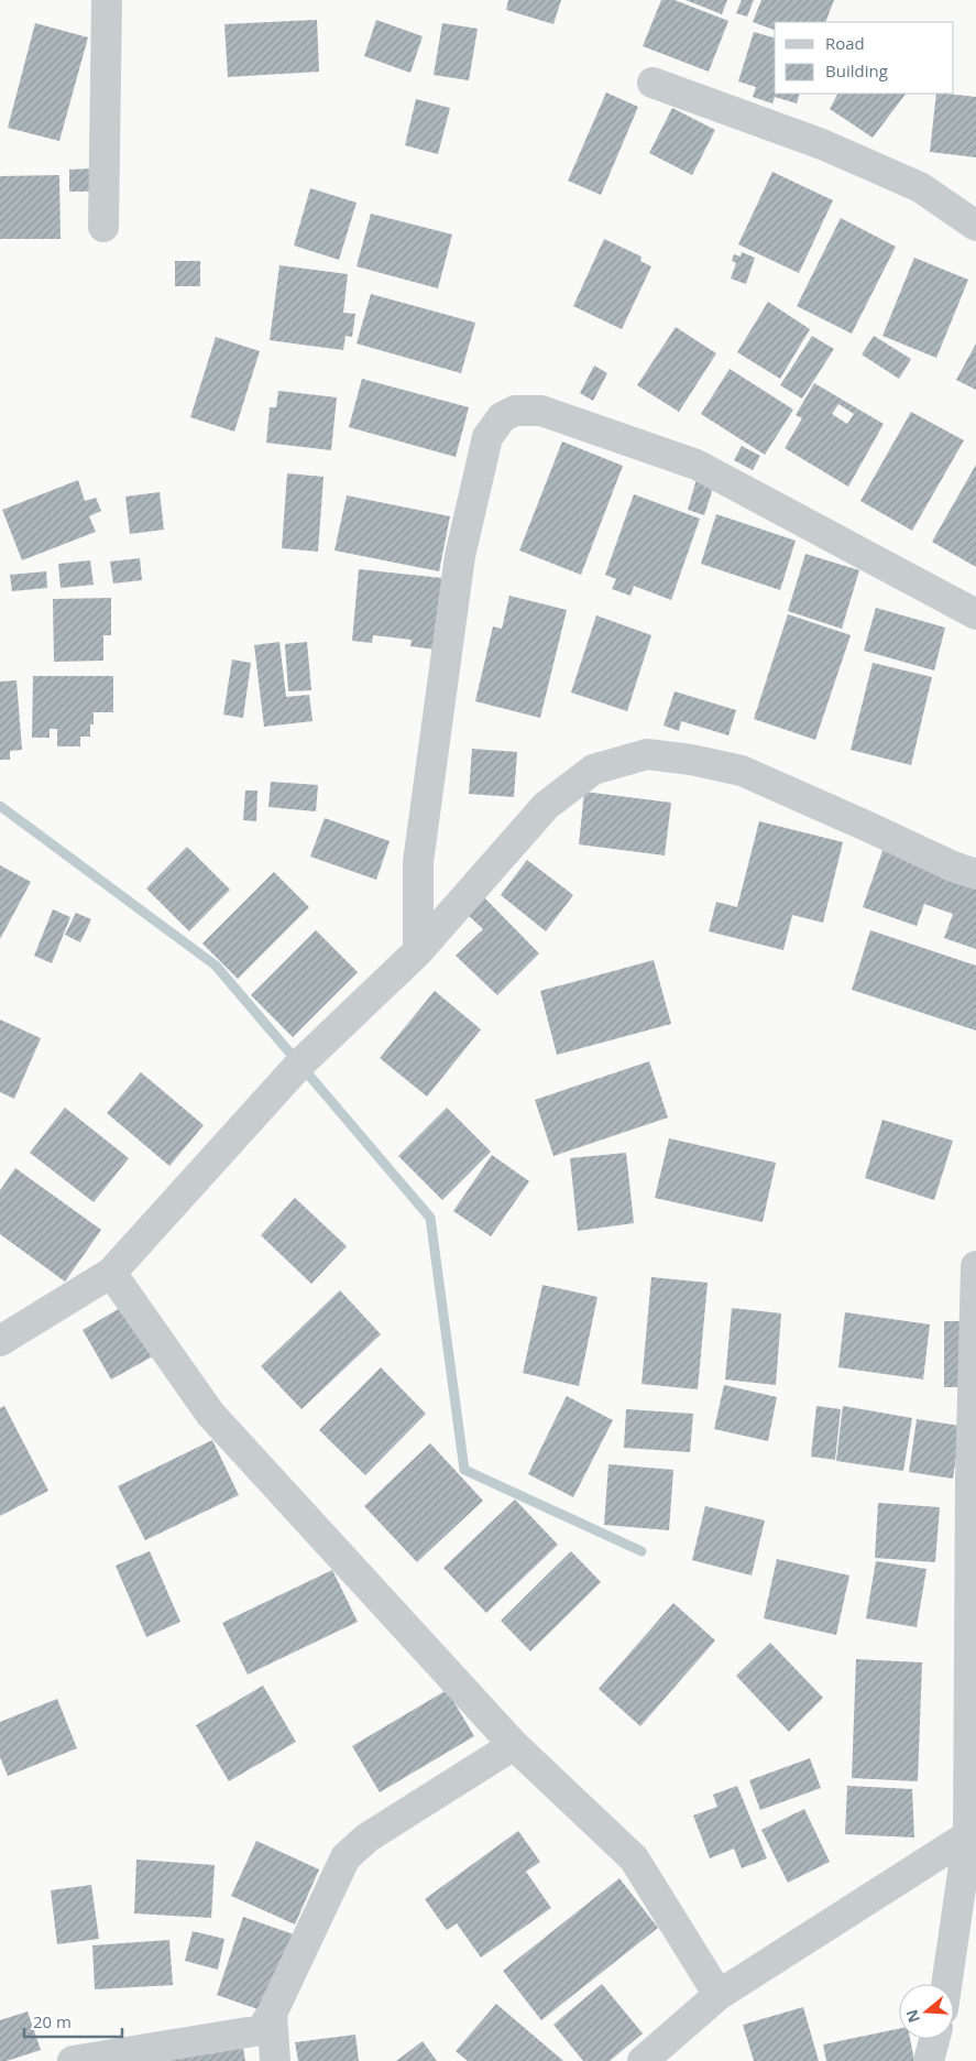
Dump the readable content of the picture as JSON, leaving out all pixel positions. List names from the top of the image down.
{
  "legend": ["Road", "Building"],
  "scale_bar": "20 m",
  "north": "left"
}
